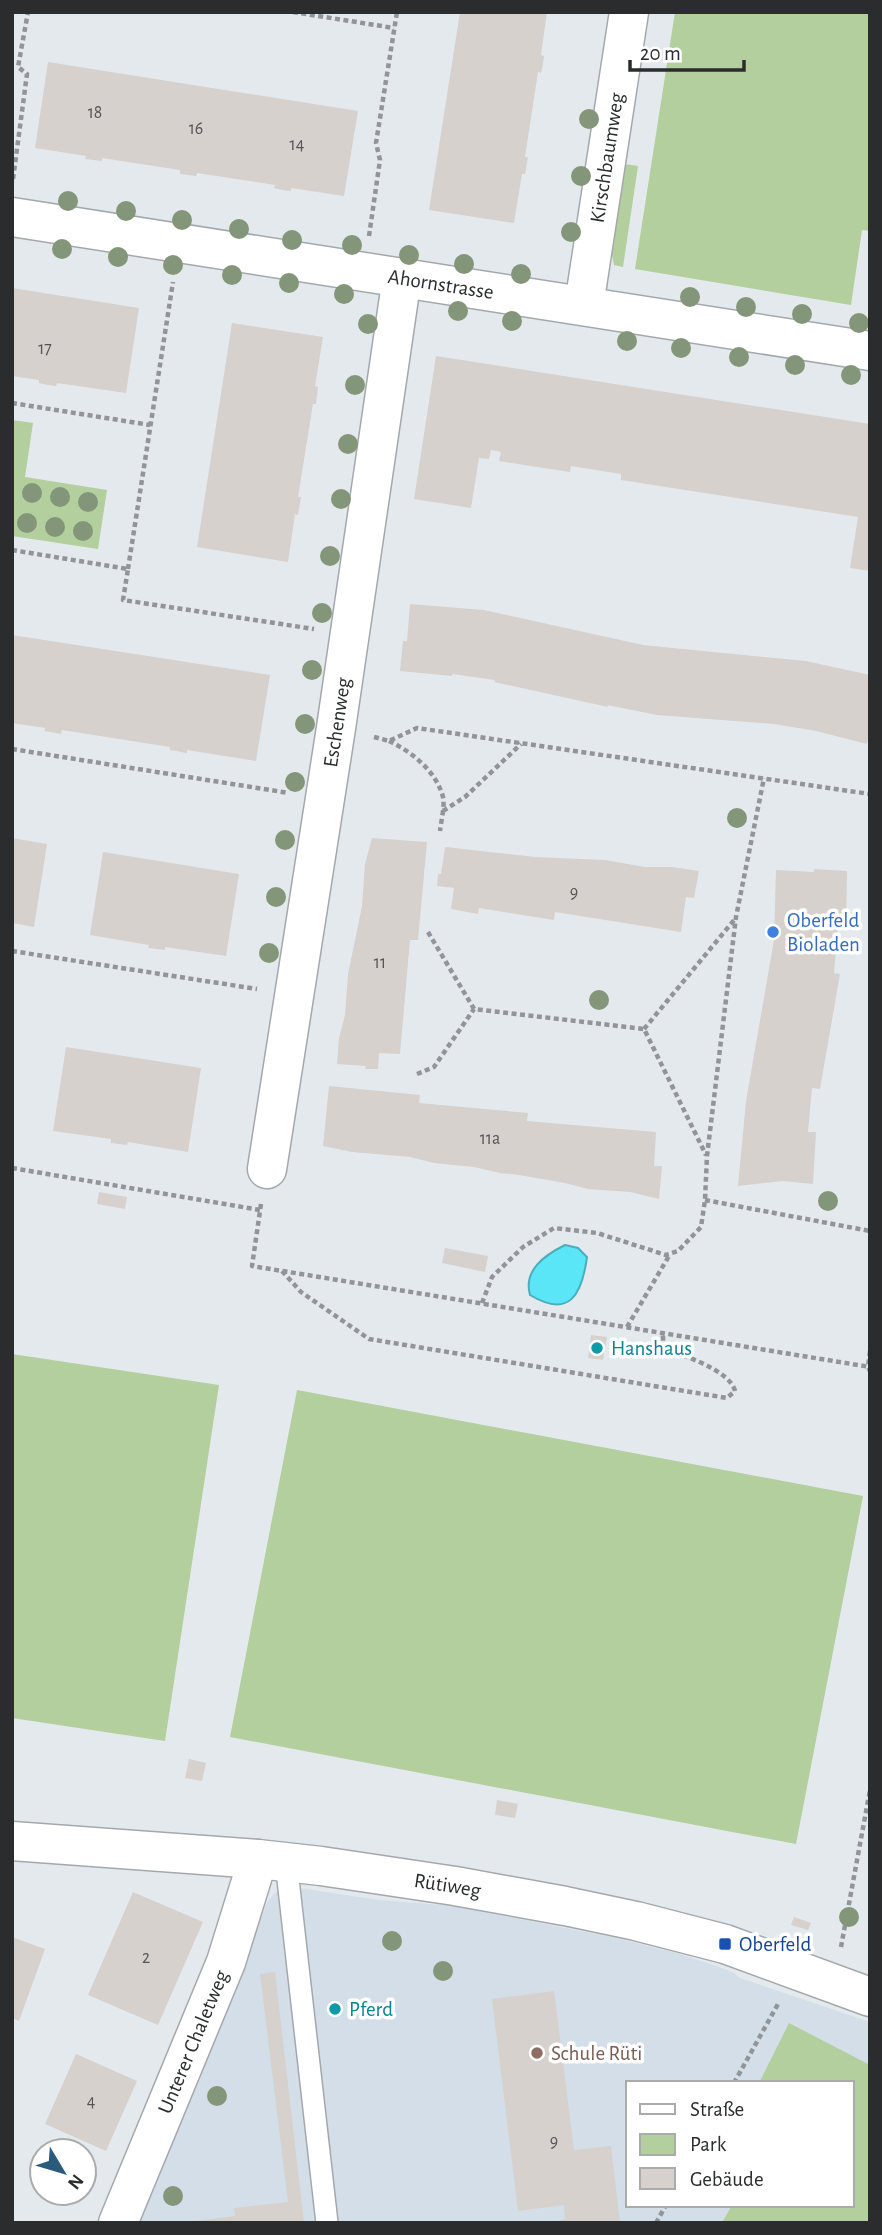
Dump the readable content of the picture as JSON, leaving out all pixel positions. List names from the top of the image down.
{
  "streets": {
    "street": [
      "Kirschbaumweg",
      "Ahornstrasse",
      "Eschenweg",
      "Rütiweg",
      "Unterer Chaletweg"
    ]
  },
  "crossings": [
    ["Kirschbaumweg", "Ahornstrasse"],
    ["Ahornstrasse", "Eschenweg"],
    ["Rütiweg", "Unterer Chaletweg"]
  ],
  "places": {
    "other": [
      "Oberfeld Bioladen",
      "Hanshaus",
      "Pferd",
      "Schule Rüti"
    ],
    "transit": ["Oberfeld"]
  },
  "house_numbers": [
    "18",
    "16",
    "14",
    "17",
    "9",
    "11",
    "11a",
    "2",
    "4",
    "9"
  ],
  "legend": ["Straße", "Park", "Gebäude"],
  "scale_bar": "20 m",
  "north": "bottom right"
}
